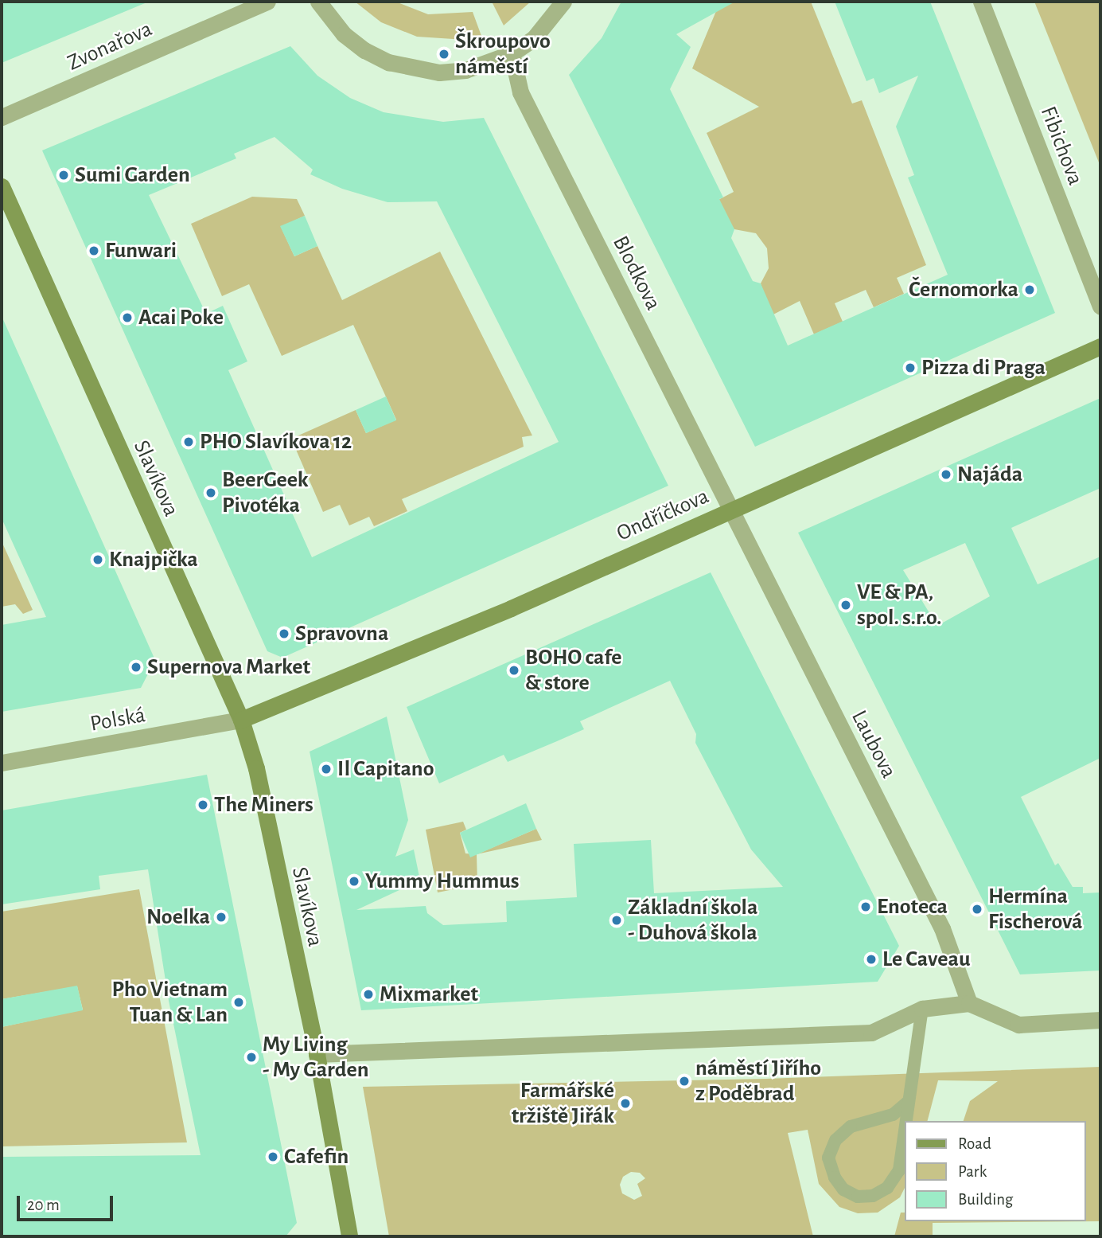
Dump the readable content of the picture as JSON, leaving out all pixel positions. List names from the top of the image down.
{
  "streets": {
    "street": [
      "Zvonařova",
      "Fibichova",
      "Blodkova",
      "Slavíkova",
      "Ondříčkova",
      "Polská",
      "Laubova"
    ]
  },
  "crossings": [
    ["Blodkova", "Ondříčkova"],
    ["Blodkova", "Laubova"],
    ["Slavíkova", "Ondříčkova"],
    ["Slavíkova", "Polská"],
    ["Ondříčkova", "Polská"],
    ["Ondříčkova", "Laubova"]
  ],
  "places": [
    "Škroupovo náměstí",
    "Sumi Garden",
    "Funwari",
    "Černomorka",
    "Acai Poke",
    "Pizza di Praga",
    "PHO Slavíkova 12",
    "Najáda",
    "BeerGeek Pivotéka",
    "Knajpička",
    "VE & PA, spol. s.r.o.",
    "Spravovna",
    "Supernova Market",
    "BOHO cafe & store",
    "Il Capitano",
    "The Miners",
    "Yummy Hummus",
    "Enoteca",
    "Hermína Fischerová",
    "Noelka",
    "Základní škola - Duhová škola",
    "Le Caveau",
    "Mixmarket",
    "Pho Vietnam Tuan & Lan",
    "My Living - My Garden",
    "náměstí Jiřího z Poděbrad",
    "Farmářské tržiště Jiřák",
    "Cafefin"
  ],
  "legend": ["Road", "Park", "Building"],
  "scale_bar": "20 m"
}
